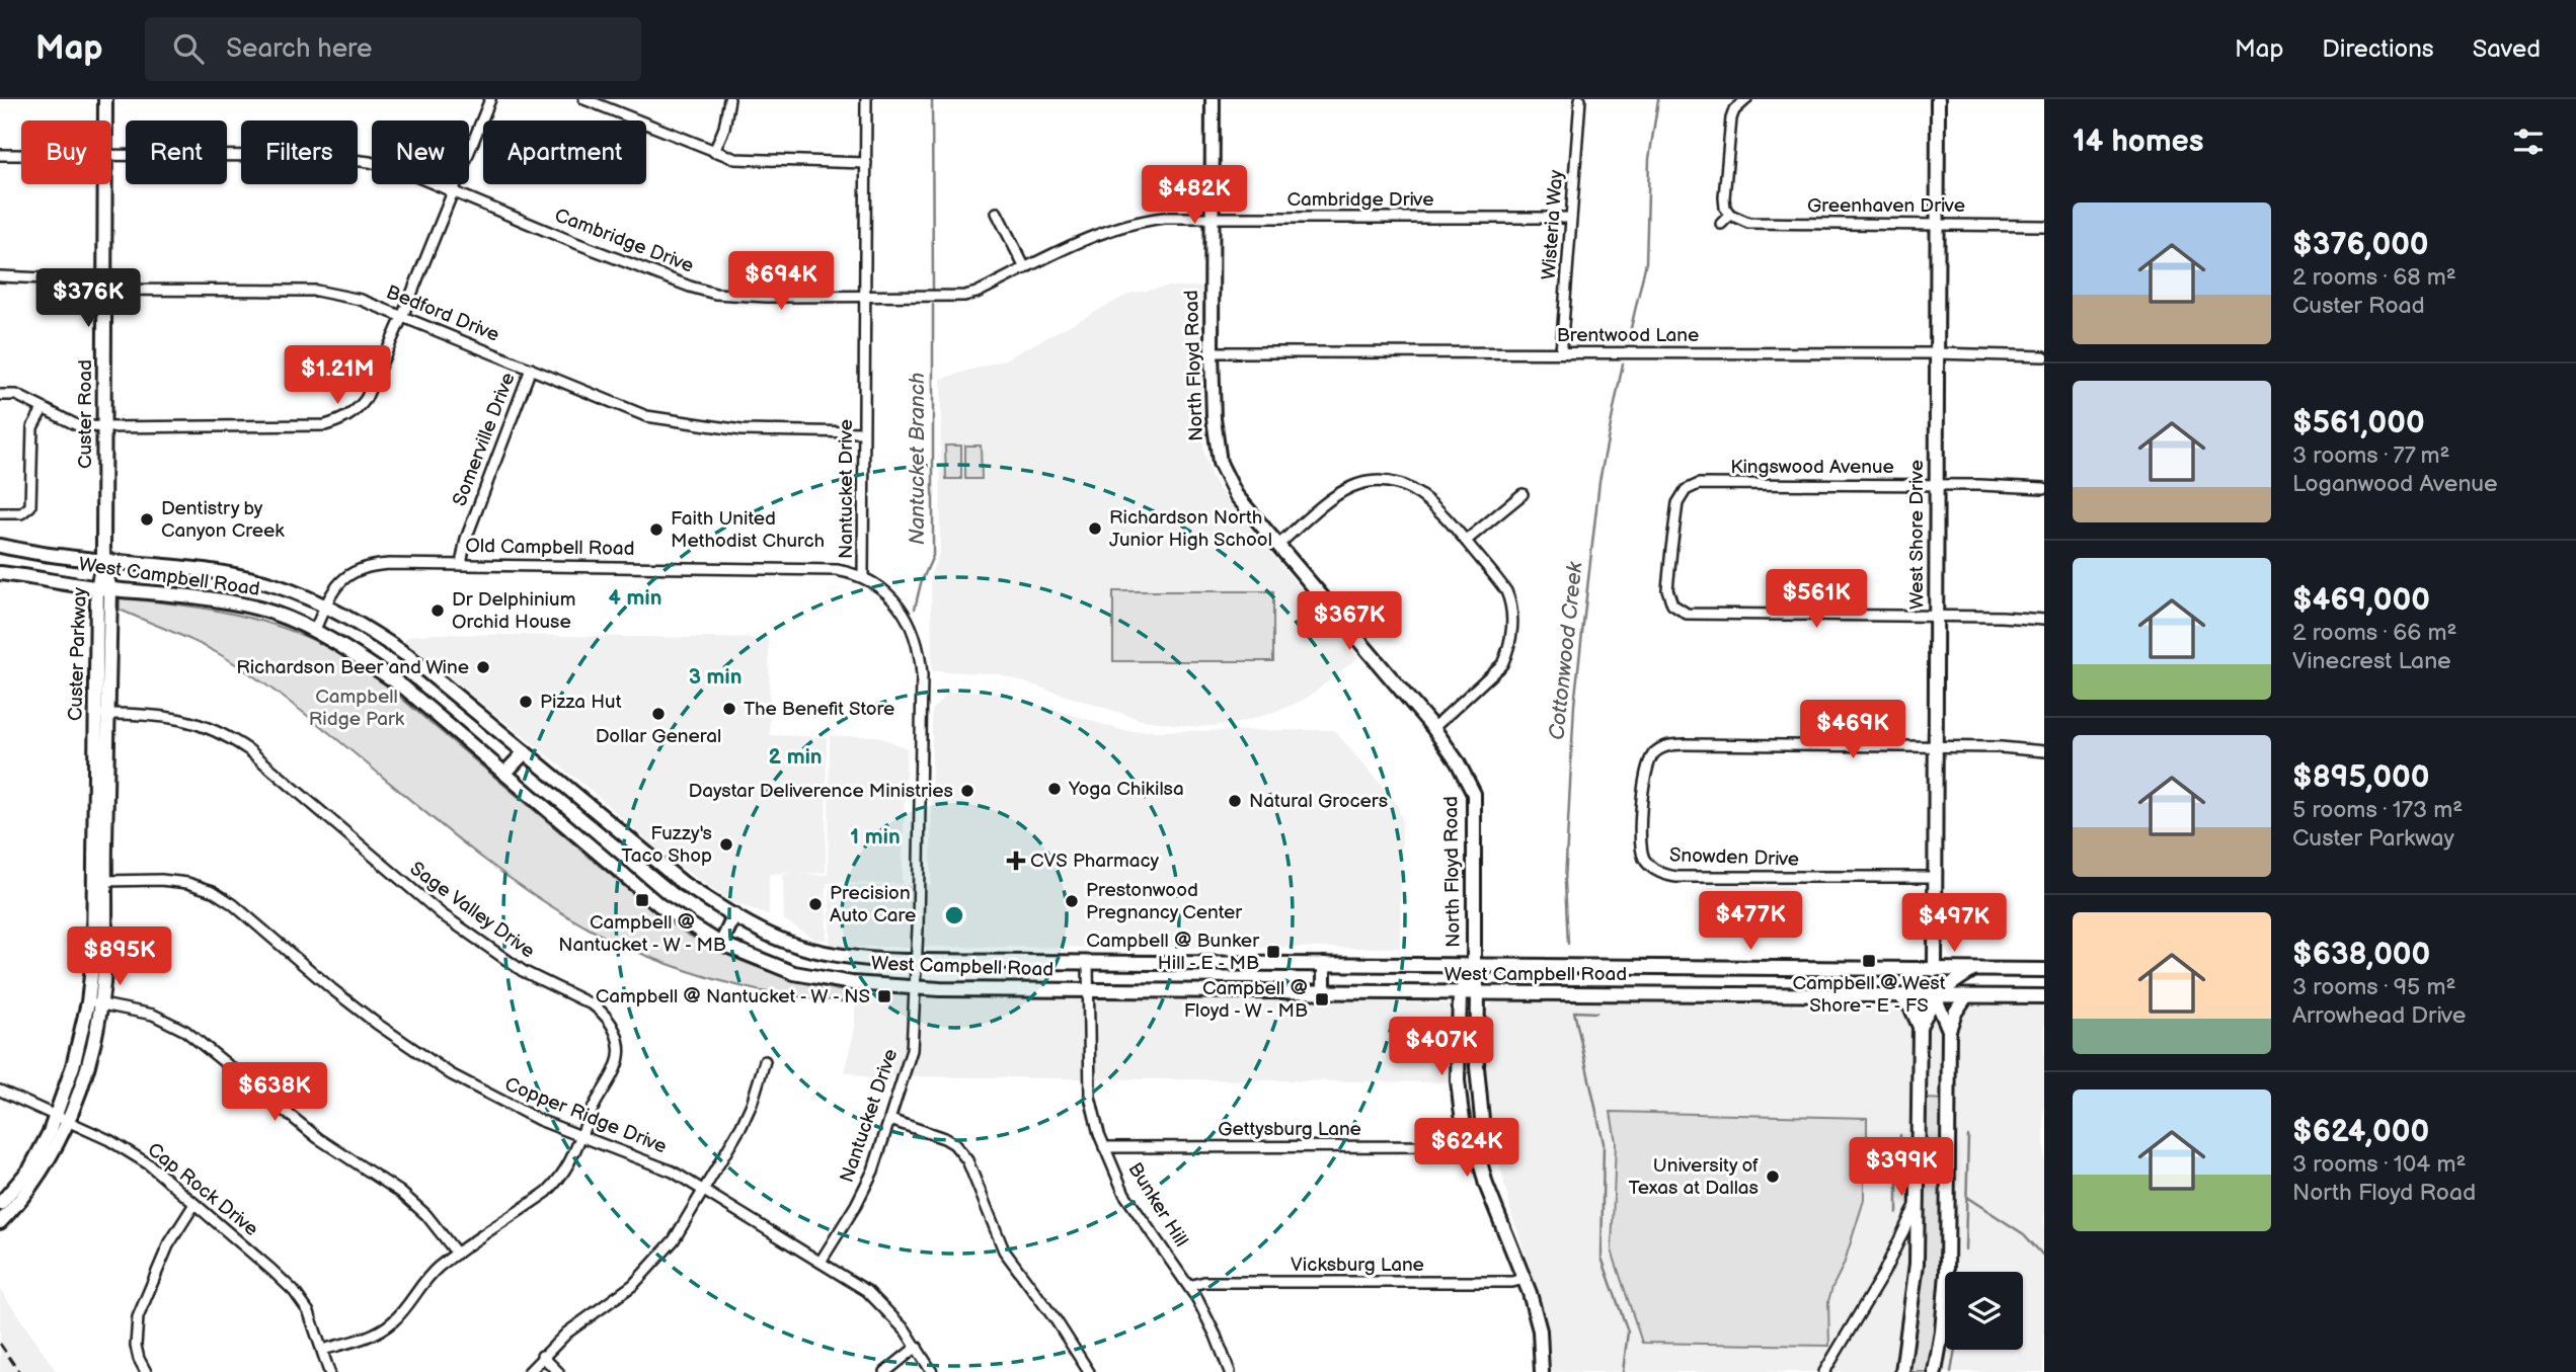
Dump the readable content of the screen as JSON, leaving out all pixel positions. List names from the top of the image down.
{
  "streets": {
    "main road": [
      "North Floyd Road",
      "Custer Road",
      "West Shore Drive",
      "West Campbell Road",
      "Custer Parkway"
    ],
    "street": [
      "Cambridge Drive",
      "Greenhaven Drive",
      "Wisteria Way",
      "Bedford Drive",
      "Brentwood Lane",
      "Somerville Drive",
      "Kingswood Avenue",
      "Nantucket Drive",
      "Old Campbell Road",
      "Snowden Drive",
      "Sage Valley Drive",
      "Copper Ridge Drive",
      "Gettysburg Lane",
      "Cap Rock Drive",
      "Bunker Hill",
      "Vicksburg Lane"
    ]
  },
  "crossings": [
    ["Cambridge Drive", "Wisteria Way"],
    ["Cambridge Drive", "North Floyd Road"],
    ["Cambridge Drive", "Nantucket Drive"],
    ["Greenhaven Drive", "West Shore Drive"],
    ["Wisteria Way", "Brentwood Lane"],
    ["Bedford Drive", "Custer Road"],
    ["Bedford Drive", "Somerville Drive"],
    ["Bedford Drive", "Nantucket Drive"],
    ["Brentwood Lane", "North Floyd Road"],
    ["Brentwood Lane", "West Shore Drive"],
    ["North Floyd Road", "West Campbell Road"],
    ["North Floyd Road", "Gettysburg Lane"],
    ["North Floyd Road", "Vicksburg Lane"],
    ["Custer Road", "West Campbell Road"],
    ["Custer Road", "Custer Parkway"],
    ["Somerville Drive", "Old Campbell Road"],
    ["Kingswood Avenue", "West Shore Drive"],
    ["Nantucket Drive", "Old Campbell Road"],
    ["Nantucket Drive", "West Campbell Road"],
    ["Nantucket Drive", "Copper Ridge Drive"],
    ["West Shore Drive", "West Campbell Road"],
    ["West Shore Drive", "Snowden Drive"],
    ["Old Campbell Road", "West Campbell Road"],
    ["West Campbell Road", "Custer Parkway"],
    ["West Campbell Road", "Bunker Hill"],
    ["Custer Parkway", "Sage Valley Drive"],
    ["Custer Parkway", "Copper Ridge Drive"],
    ["Custer Parkway", "Cap Rock Drive"],
    ["Sage Valley Drive", "Copper Ridge Drive"],
    ["Sage Valley Drive", "Cap Rock Drive"],
    ["Gettysburg Lane", "Bunker Hill"],
    ["Bunker Hill", "Vicksburg Lane"]
  ],
  "water": ["Nantucket Branch", "Cottonwood Creek"],
  "parks": ["Campbell Ridge Park"],
  "places": {
    "other": [
      "Dentistry by Canyon Creek",
      "Richardson North Junior High School",
      "Faith United Methodist Church",
      "Dr Delphinium Orchid House",
      "Richardson Beer and Wine",
      "Pizza Hut",
      "The Benefit Store",
      "Dollar General",
      "Yoga Chikilsa",
      "Daystar Deliverence Ministries",
      "Natural Grocers",
      "Fuzzy's Taco Shop",
      "Prestonwood Pregnancy Center",
      "Precision Auto Care",
      "University of Texas at Dallas"
    ],
    "health": ["CVS Pharmacy"],
    "transit": [
      "Campbell @ Nantucket - W - MB",
      "Campbell @ Bunker Hill - E - MB",
      "Campbell @ West Shore - E - FS",
      "Campbell @ Nantucket - W - NS",
      "Campbell @ Floyd - W - MB"
    ]
  },
  "page": {
    "header": "Map",
    "search": "Search here",
    "nav": ["Map", "Directions", "Saved"],
    "heading": "14 homes",
    "chip": [
      "Buy",
      "Rent",
      "Filters",
      "New",
      "Apartment"
    ],
    "price": [
      "$482K",
      "$694K",
      "$376K",
      "$1.21M",
      "$561K",
      "$367K",
      "$469K",
      "$477K",
      "$497K",
      "$895K",
      "$407K",
      "$638K",
      "$624K",
      "$399K"
    ],
    "list": [
      {
        "name": "$376,000",
        "note": "2 rooms · 68 m² · Custer Road"
      },
      {
        "name": "$561,000",
        "note": "3 rooms · 77 m² · Loganwood Avenue"
      },
      {
        "name": "$469,000",
        "note": "2 rooms · 66 m² · Vinecrest Lane"
      },
      {
        "name": "$895,000",
        "note": "5 rooms · 173 m² · Custer Parkway"
      },
      {
        "name": "$638,000",
        "note": "3 rooms · 95 m² · Arrowhead Drive"
      },
      {
        "name": "$624,000",
        "note": "3 rooms · 104 m² · North Floyd Road"
      }
    ]
  },
  "rings": [
    "4 min",
    "3 min",
    "2 min",
    "1 min"
  ]
}
